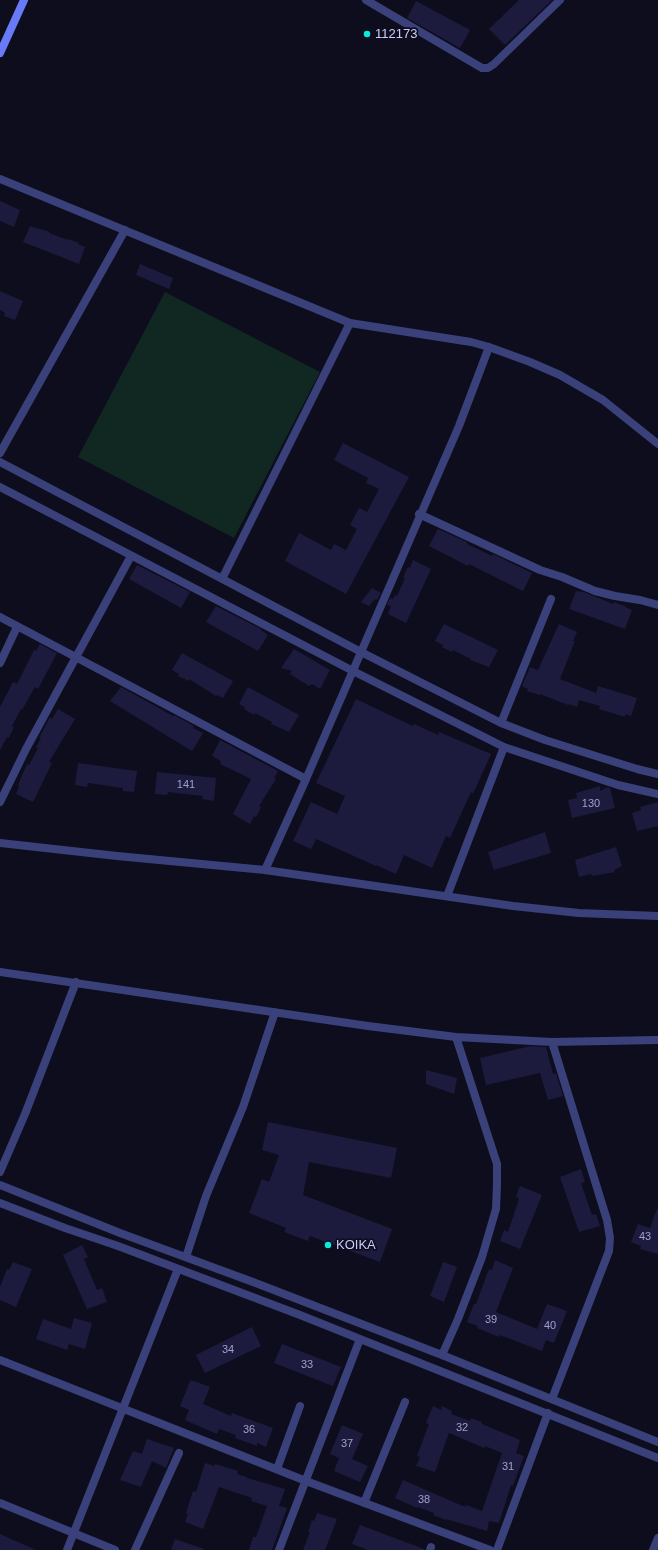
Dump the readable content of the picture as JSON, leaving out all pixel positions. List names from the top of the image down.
{
  "places": ["112173", "KOIKA"],
  "house_numbers": [
    "141",
    "130",
    "43",
    "39",
    "40",
    "34",
    "33",
    "32",
    "36",
    "37",
    "31",
    "38"
  ]
}
